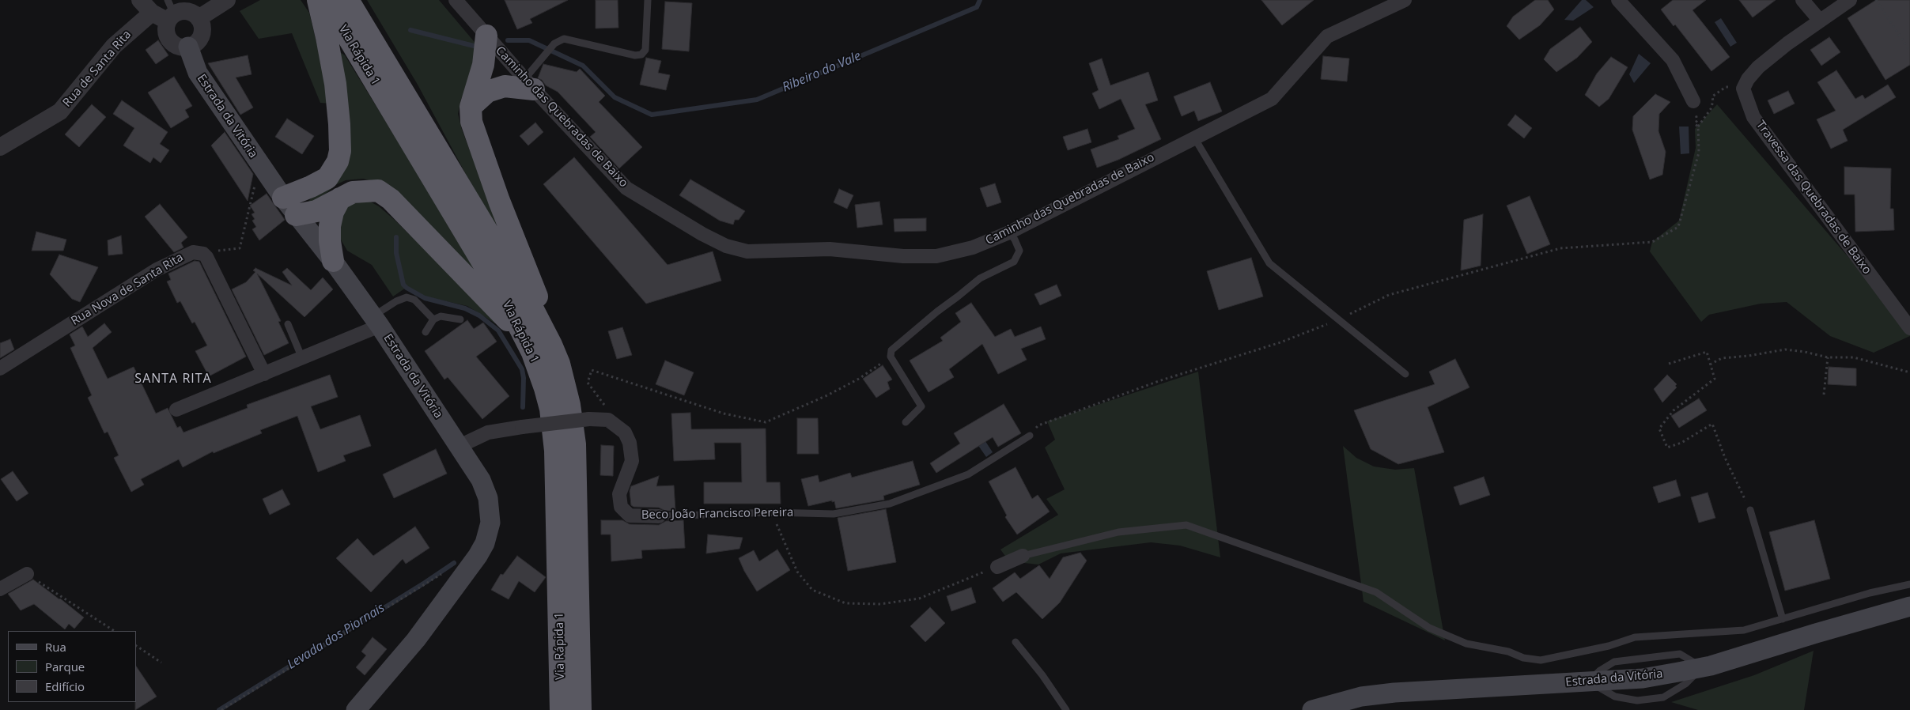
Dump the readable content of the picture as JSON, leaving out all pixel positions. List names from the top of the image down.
{
  "streets": {
    "highway": ["Via Rápida 1"],
    "main road": ["Estrada da Vitória"],
    "street": [
      "Rua de Santa Rita",
      "Caminho das Quebradas de Baixo",
      "Travessa das Quebradas de Baixo",
      "Rua Nova de Santa Rita",
      "Beco João Francisco Pereira"
    ]
  },
  "crossings": [
    ["Estrada da Vitória", "Beco João Francisco Pereira"]
  ],
  "districts": ["SANTA RITA"],
  "water": ["Ribeiro do Vale", "Levada dos Piornais"],
  "legend": ["Rua", "Parque", "Edifício"]
}
